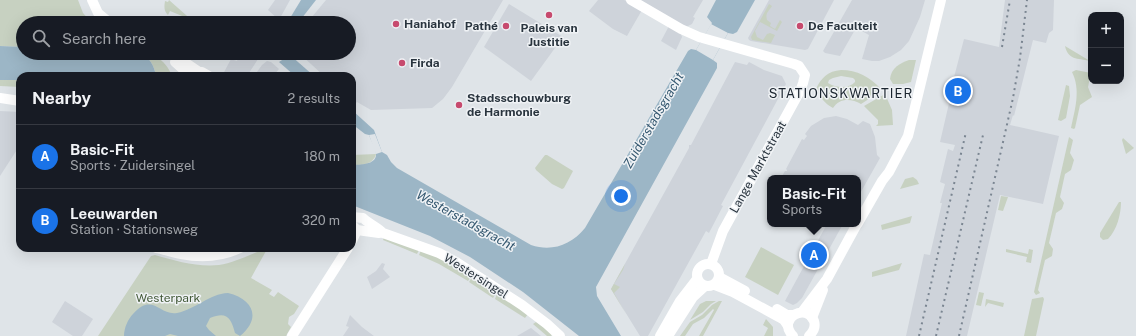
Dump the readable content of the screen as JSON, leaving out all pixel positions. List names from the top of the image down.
{
  "streets": {
    "main road": ["Lange Marktstraat", "Westersingel"]
  },
  "districts": ["STATIONSKWARTIER"],
  "water": ["Zuiderstadsgracht", "Westerstadsgracht"],
  "parks": ["Westerpark"],
  "places": [
    "Paleis van Justitie",
    "Haniahof",
    "Pathé",
    "De Faculteit",
    "Firda",
    "Stadsschouwburg de Harmonie"
  ],
  "page": {
    "map_buttons": ["+", "−"],
    "search": "Search here",
    "heading": ["Nearby", "2 results"],
    "pins": ["B", "A"],
    "list": [
      {
        "mark": "A",
        "name": "Basic-Fit",
        "note": "Sports · Zuidersingel",
        "value": "180 m"
      },
      {
        "mark": "B",
        "name": "Leeuwarden",
        "note": "Station · Stationsweg",
        "value": "320 m"
      }
    ],
    "popup": ["Basic-Fit", "Sports"]
  }
}
